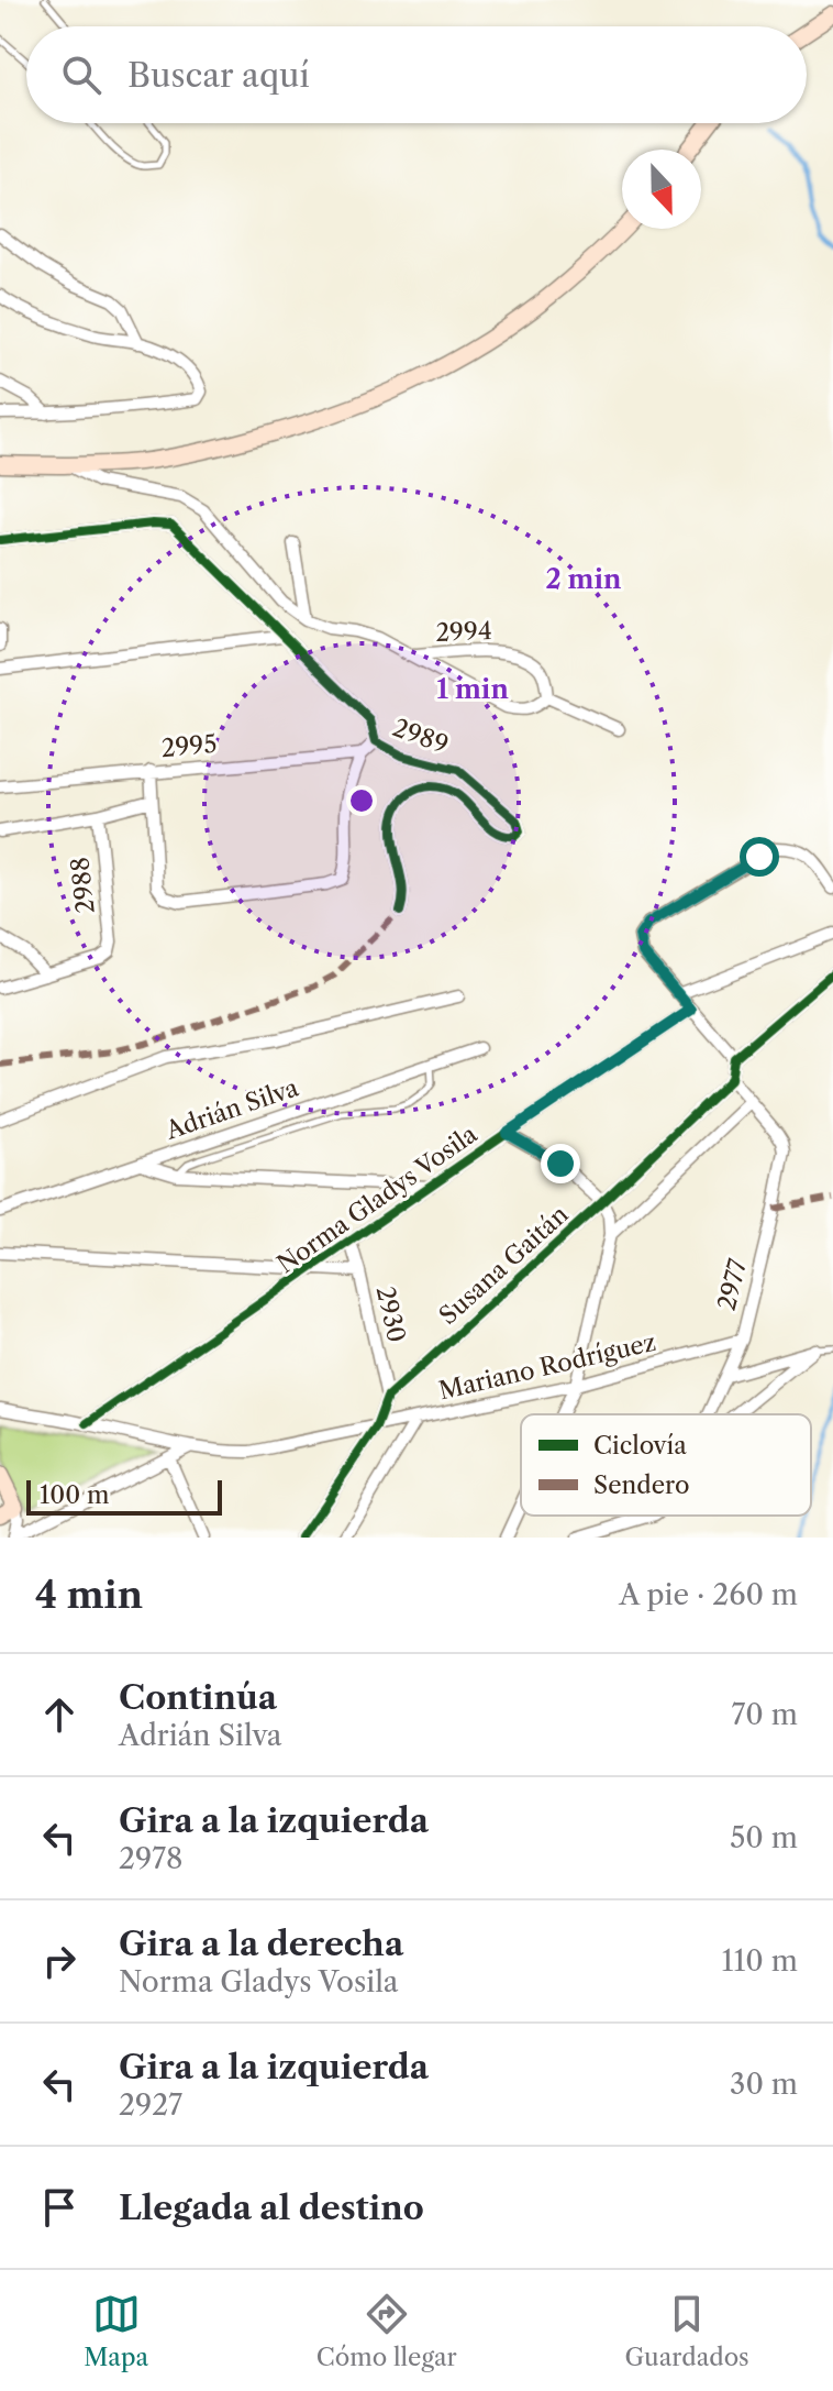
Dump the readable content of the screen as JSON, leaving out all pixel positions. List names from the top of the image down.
{
  "streets": {
    "street": [
      "2994",
      "2989",
      "2995",
      "2988",
      "Adrián Silva",
      "Norma Gladys Vosila",
      "Susana Gaitán",
      "2977",
      "2930",
      "Mariano Rodríguez"
    ]
  },
  "crossings": [
    ["Norma Gladys Vosila", "2930"],
    ["Norma Gladys Vosila", "Mariano Rodríguez"],
    ["Susana Gaitán", "2977"],
    ["Susana Gaitán", "2930"],
    ["Susana Gaitán", "Mariano Rodríguez"],
    ["2977", "Mariano Rodríguez"]
  ],
  "legend": ["Ciclovía", "Sendero"],
  "scale_bar": "100 m",
  "north": "bottom",
  "page": {
    "search": "Buscar aquí",
    "scale": "100 m",
    "heading": ["4 min", "A pie · 260 m"],
    "list": [
      ["Continúa", "Adrián Silva", "70 m"],
      ["Gira a la izquierda", "2978", "50 m"],
      ["Gira a la derecha", "Norma Gladys Vosila", "110 m"],
      ["Gira a la izquierda", "2927", "30 m"],
      "Llegada al destino"
    ],
    "nav": ["Mapa", "Cómo llegar", "Guardados"]
  },
  "rings": ["2 min", "1 min"]
}
